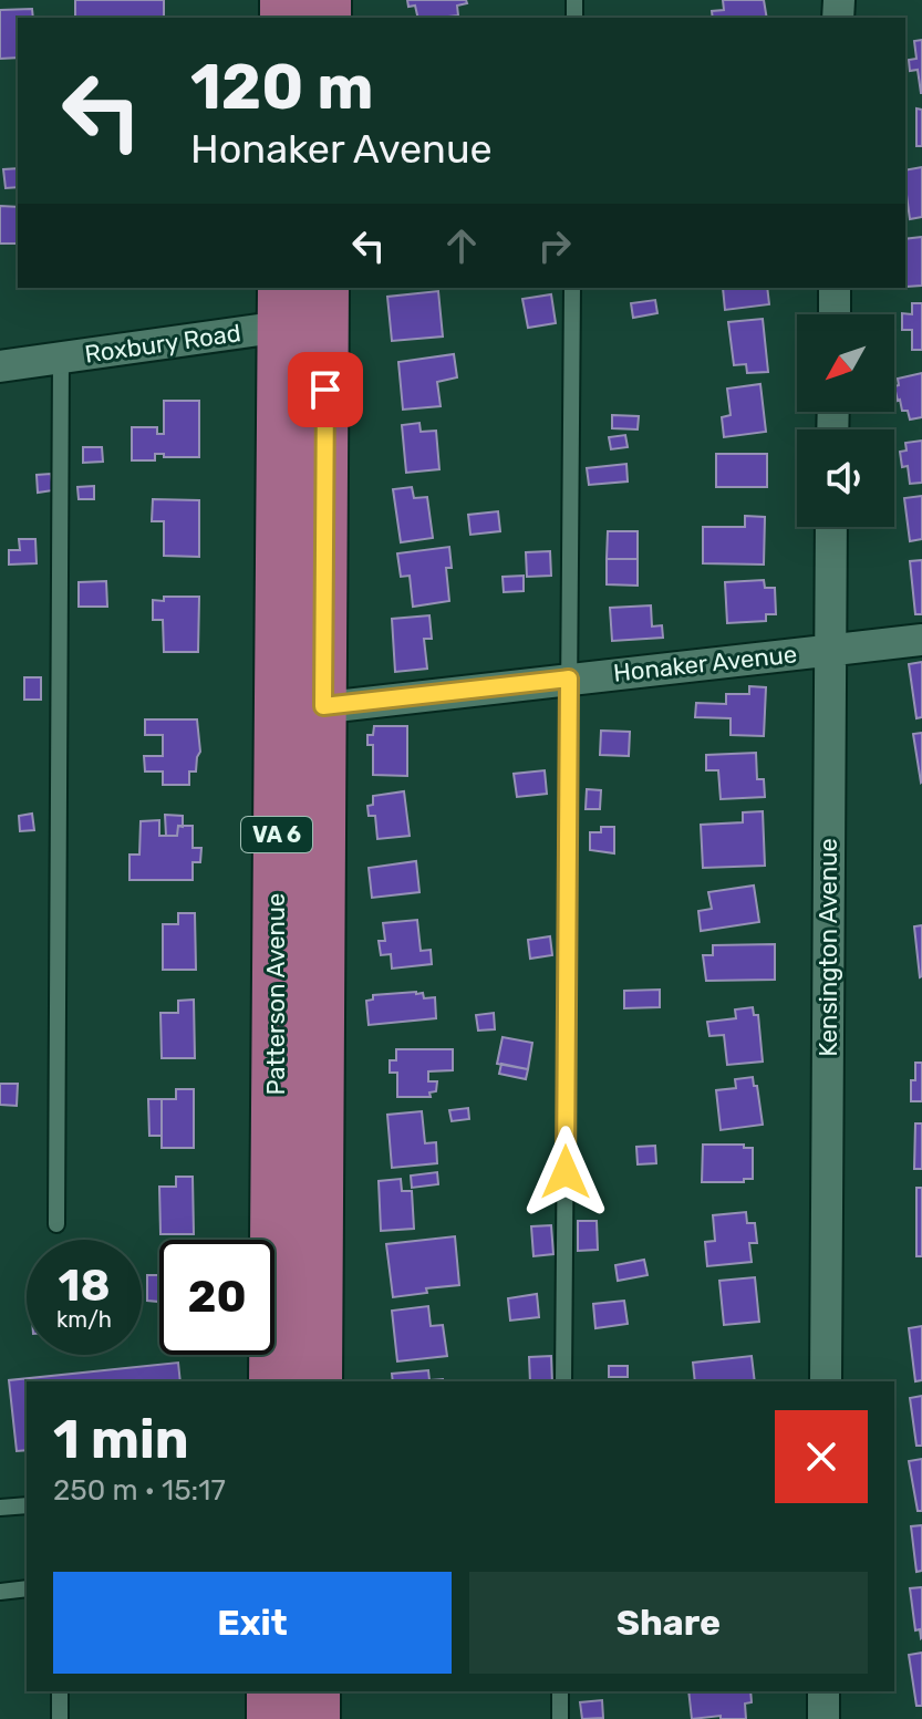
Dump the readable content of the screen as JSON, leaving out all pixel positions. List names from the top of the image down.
{
  "streets": {
    "main road": ["VA 6", "Patterson Avenue"],
    "street": ["Roxbury Road", "Honaker Avenue", "Kensington Avenue"]
  },
  "crossings": [
    ["Roxbury Road", "Patterson Avenue"],
    ["Honaker Avenue", "Kensington Avenue"],
    ["Honaker Avenue", "Patterson Avenue"]
  ],
  "north": "bottom left",
  "page": {
    "turn": ["120 m", "Honaker Avenue"],
    "speed": "18 km/h",
    "limit": "20",
    "heading": ["1 min", "250 m · 15:17"],
    "buttons": ["Exit", "Share"]
  }
}
